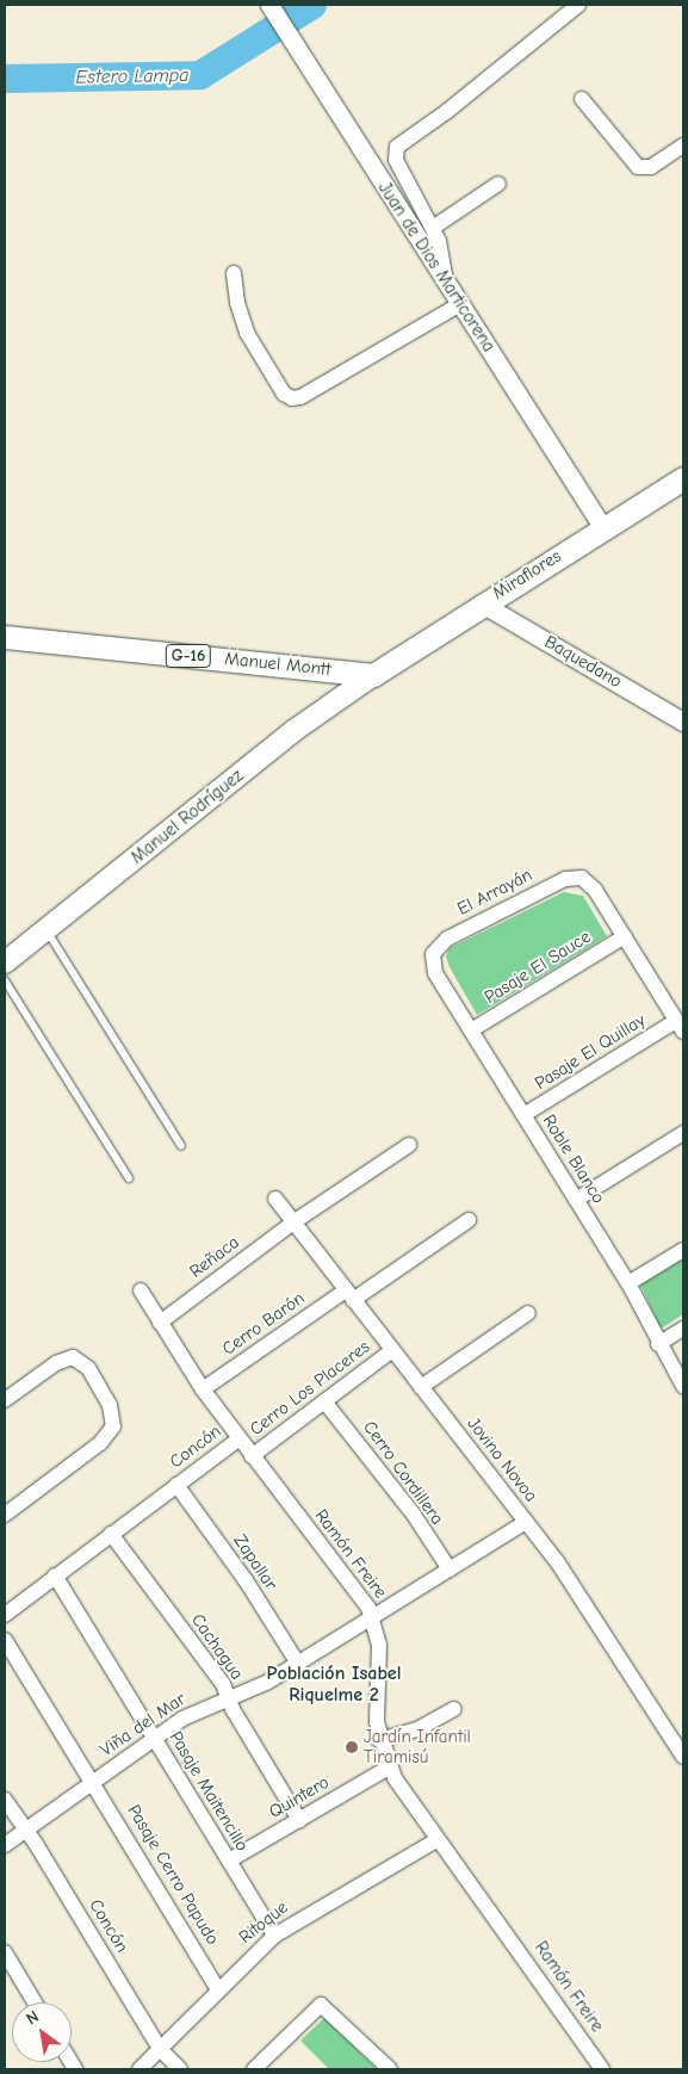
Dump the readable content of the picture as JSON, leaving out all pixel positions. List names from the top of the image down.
{
  "streets": {
    "main road": [
      "Miraflores",
      "G-16",
      "Manuel Montt",
      "Manuel Rodríguez"
    ],
    "street": [
      "Juan de Dios Marticorena",
      "Baquedano",
      "El Arrayán",
      "Pasaje El Sauce",
      "Pasaje El Quillay",
      "Roble Blanco",
      "Reñaca",
      "Cerro Barón",
      "Cerro Los Placeres",
      "Concón",
      "Jovino Novoa",
      "Cerro Cordillera",
      "Ramón Freire",
      "Zapallar",
      "Cachagua",
      "Viña del Mar",
      "Pasaje Maitencillo",
      "Quintero",
      "Pasaje Cerro Papudo",
      "Ritoque"
    ]
  },
  "crossings": [
    ["Juan de Dios Marticorena", "Miraflores"],
    ["Miraflores", "Baquedano"],
    ["Miraflores", "Manuel Montt"],
    ["Miraflores", "Manuel Rodríguez"],
    ["Manuel Montt", "Manuel Rodríguez"],
    ["El Arrayán", "Pasaje El Sauce"],
    ["El Arrayán", "Roble Blanco"],
    ["Pasaje El Sauce", "Roble Blanco"],
    ["Pasaje El Quillay", "Roble Blanco"],
    ["Reñaca", "Jovino Novoa"],
    ["Reñaca", "Ramón Freire"],
    ["Cerro Barón", "Jovino Novoa"],
    ["Cerro Barón", "Ramón Freire"],
    ["Cerro Los Placeres", "Jovino Novoa"],
    ["Cerro Los Placeres", "Cerro Cordillera"],
    ["Cerro Los Placeres", "Ramón Freire"],
    ["Concón", "Ramón Freire"],
    ["Concón", "Zapallar"],
    ["Concón", "Cachagua"],
    ["Concón", "Viña del Mar"],
    ["Concón", "Pasaje Maitencillo"],
    ["Concón", "Ritoque"],
    ["Jovino Novoa", "Viña del Mar"],
    ["Cerro Cordillera", "Viña del Mar"],
    ["Ramón Freire", "Viña del Mar"],
    ["Ramón Freire", "Quintero"],
    ["Ramón Freire", "Ritoque"],
    ["Zapallar", "Viña del Mar"],
    ["Cachagua", "Viña del Mar"],
    ["Cachagua", "Quintero"],
    ["Viña del Mar", "Pasaje Maitencillo"],
    ["Viña del Mar", "Pasaje Cerro Papudo"],
    ["Pasaje Maitencillo", "Quintero"],
    ["Pasaje Maitencillo", "Ritoque"],
    ["Pasaje Cerro Papudo", "Ritoque"]
  ],
  "districts": ["Población Isabel Riquelme 2"],
  "water": ["Estero Lampa"],
  "places": ["Jardín Infantil Tiramisú"],
  "north": "top left"
}
